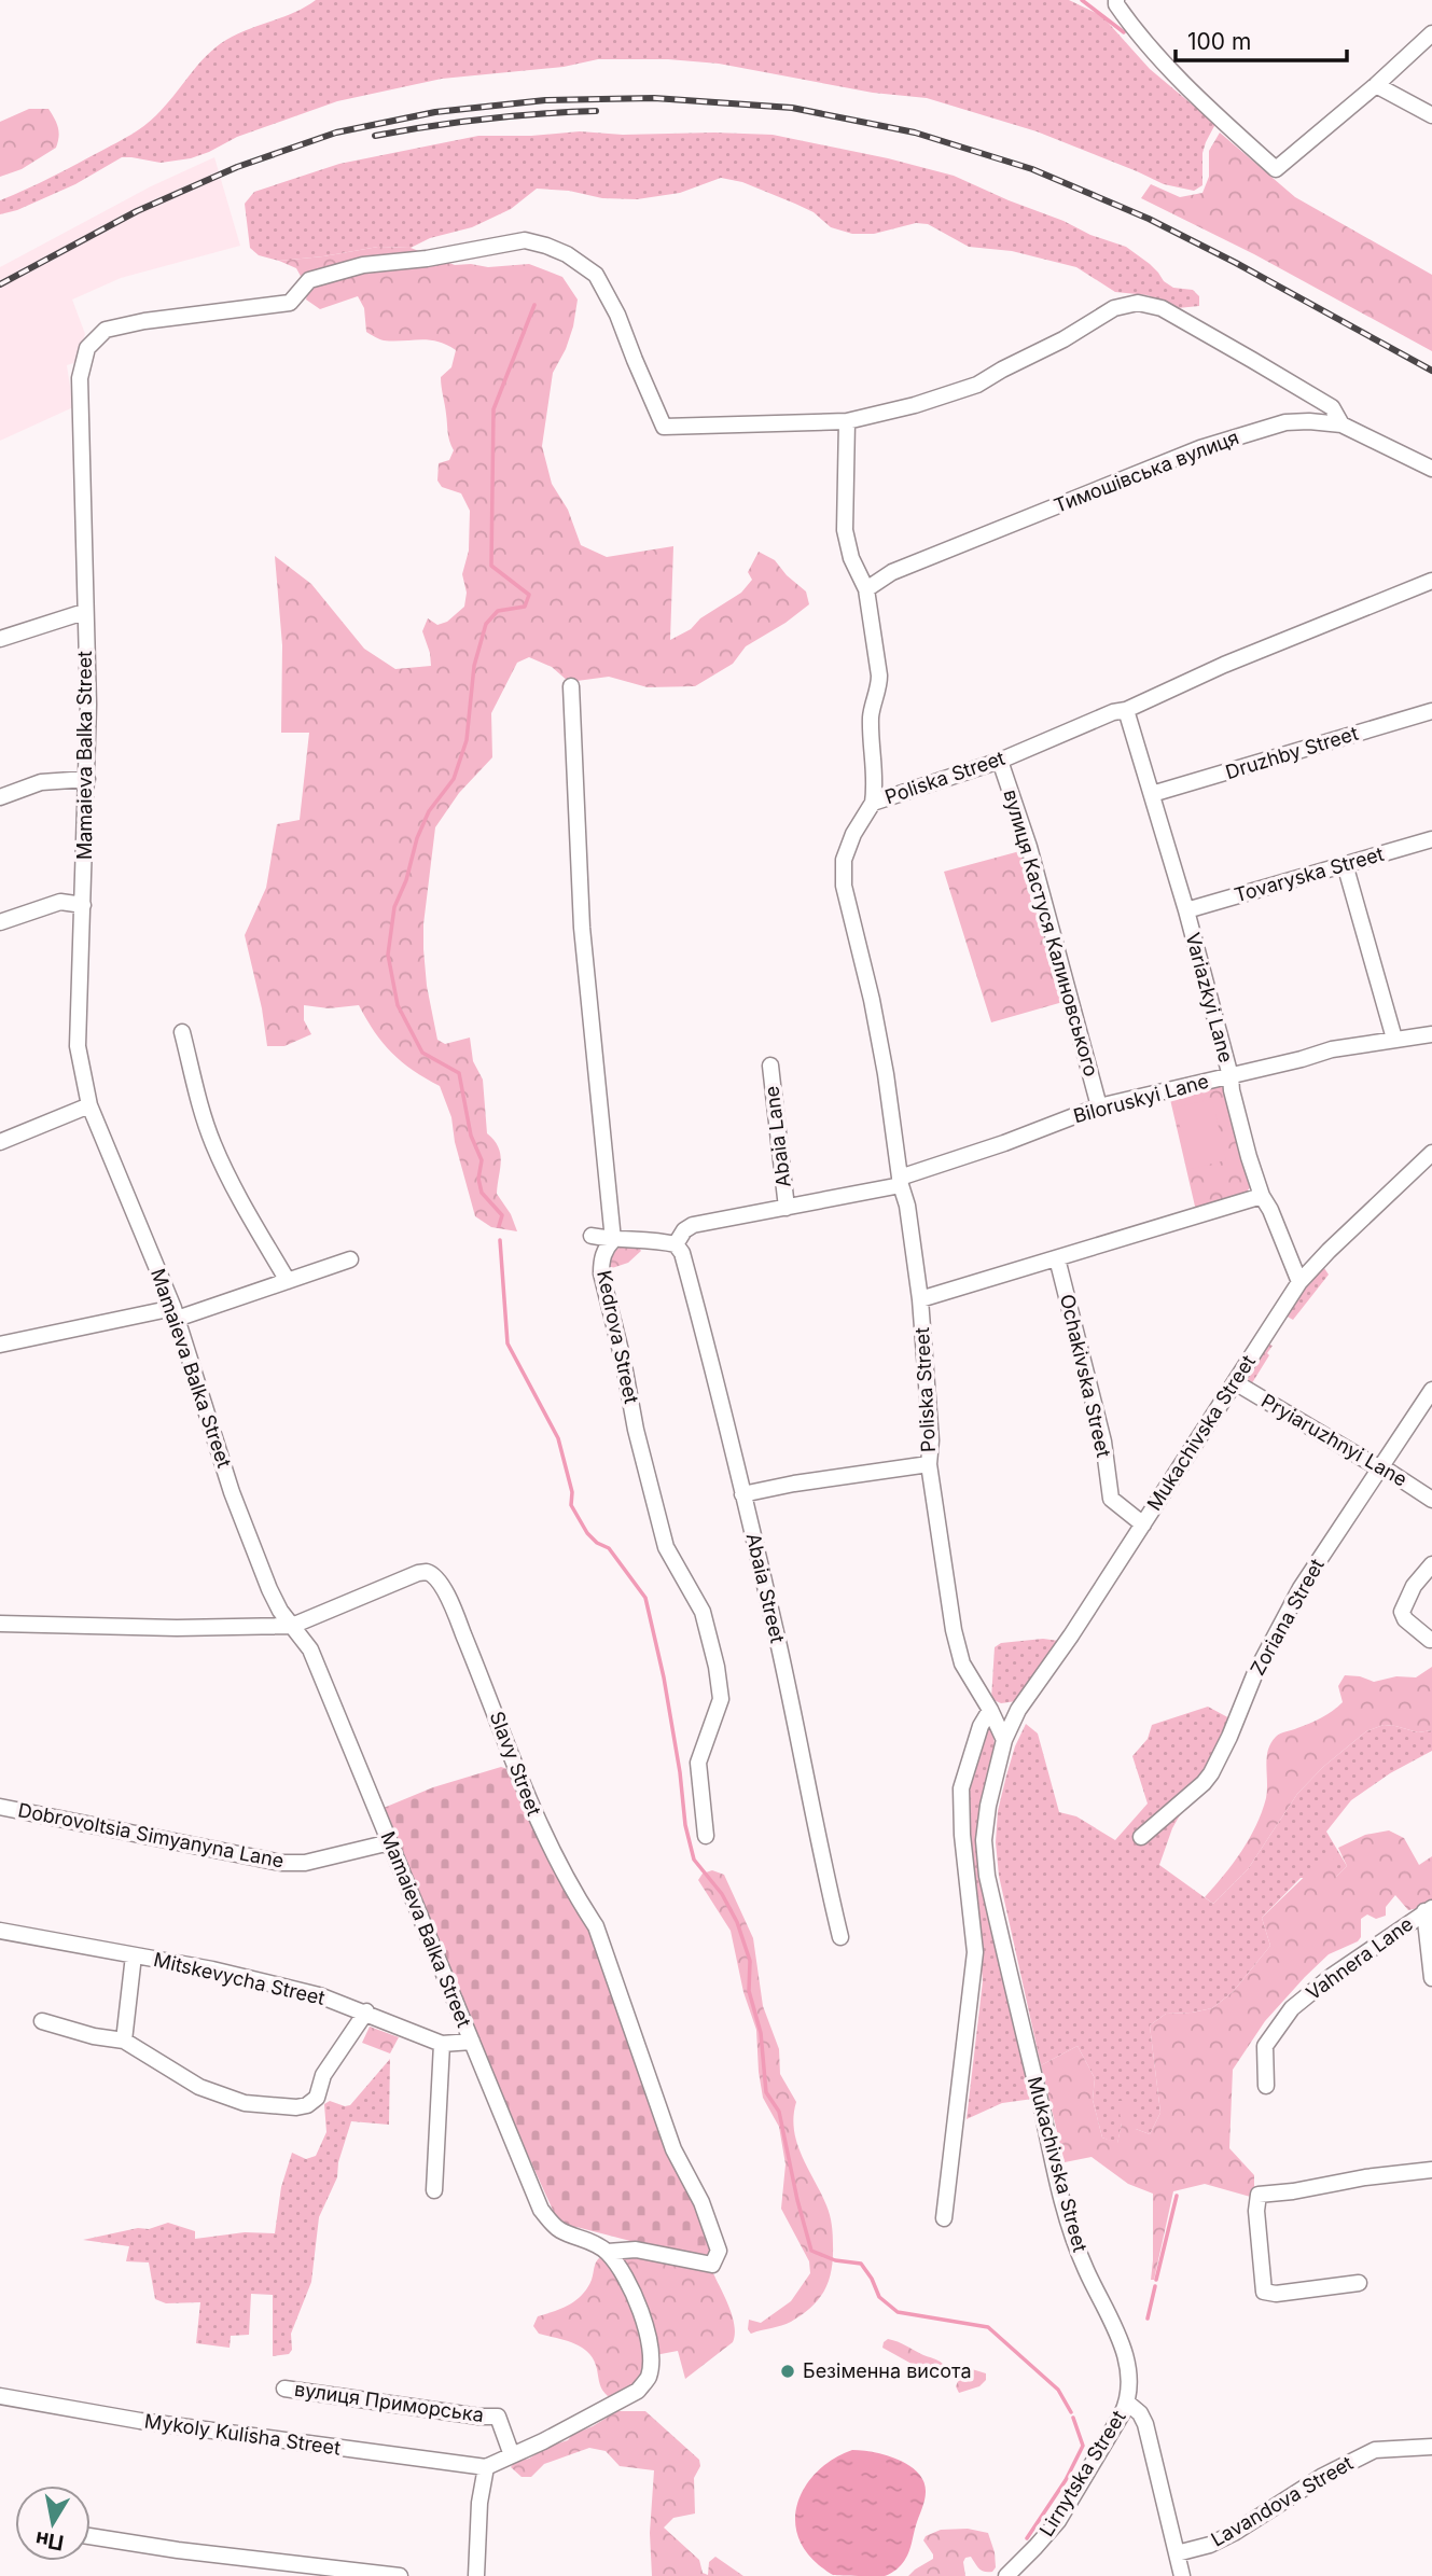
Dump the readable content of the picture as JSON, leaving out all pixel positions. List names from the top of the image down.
{
  "streets": {
    "street": [
      "Тимошівська вулиця",
      "Druzhby Street",
      "Mamaieva Balka Street",
      "Poliska Street",
      "Tovaryska Street",
      "вулиця Кастуся Калиновського",
      "Variazkyi Lane",
      "Biloruskyi Lane",
      "Abaia Lane",
      "Kedrova Street",
      "Ochakivska Street",
      "Mukachivska Street",
      "Pryiaruzhnyi Lane",
      "Abaia Street",
      "Zoriana Street",
      "Slavy Street",
      "Dobrovoltsia Simyanyna Lane",
      "Vahnera Lane",
      "Mitskevycha Street",
      "вулиця Приморська",
      "Mykoly Kulisha Street",
      "Lirnytska Street",
      "Lavandova Street"
    ]
  },
  "crossings": [
    ["Druzhby Street", "Variazkyi Lane"],
    ["Mamaieva Balka Street", "Slavy Street"],
    ["Mamaieva Balka Street", "Dobrovoltsia Simyanyna Lane"],
    ["Mamaieva Balka Street", "Mitskevycha Street"],
    ["Poliska Street", "вулиця Кастуся Калиновського"],
    ["Poliska Street", "Variazkyi Lane"],
    ["Poliska Street", "Biloruskyi Lane"],
    ["Poliska Street", "Abaia Street"],
    ["Tovaryska Street", "Variazkyi Lane"],
    ["вулиця Кастуся Калиновського", "Biloruskyi Lane"],
    ["Variazkyi Lane", "Biloruskyi Lane"],
    ["Variazkyi Lane", "Mukachivska Street"],
    ["Biloruskyi Lane", "Abaia Lane"],
    ["Biloruskyi Lane", "Abaia Street"],
    ["Ochakivska Street", "Mukachivska Street"],
    ["Mukachivska Street", "Pryiaruzhnyi Lane"],
    ["Mukachivska Street", "Lirnytska Street"],
    ["Pryiaruzhnyi Lane", "Zoriana Street"]
  ],
  "places": ["Безіменна висота"],
  "scale_bar": "100 m",
  "north": "bottom"
}
